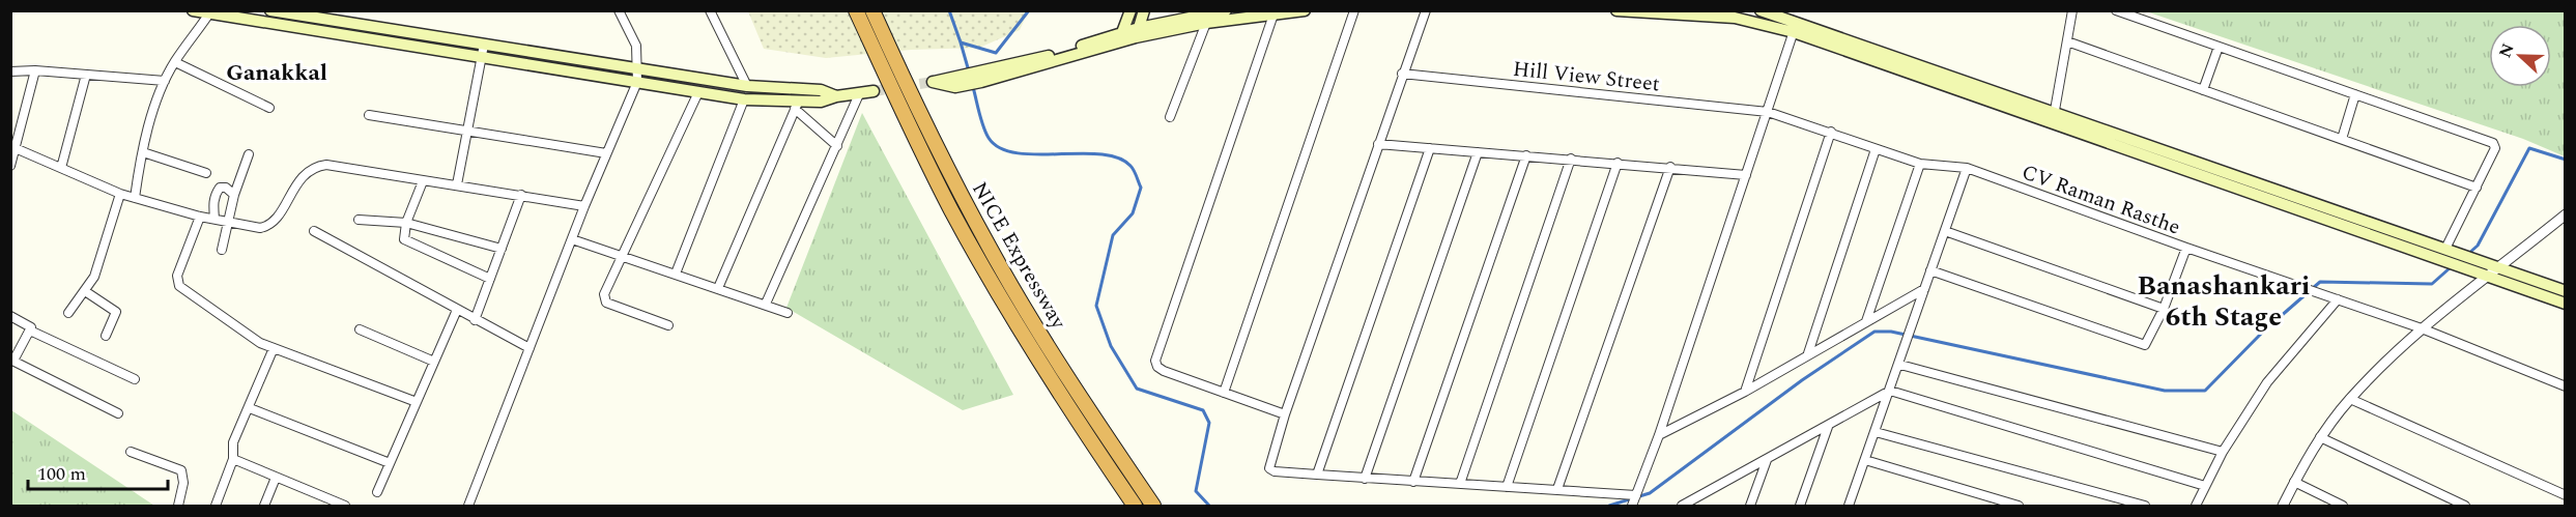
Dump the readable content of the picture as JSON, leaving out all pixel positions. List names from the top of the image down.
{
  "streets": {
    "highway": ["NICE Expressway"],
    "street": ["Hill View Street", "CV Raman Rasthe"]
  },
  "crossings": [
    ["Hill View Street", "CV Raman Rasthe"]
  ],
  "districts": ["Ganakkal", "Banashankari 6th Stage"],
  "scale_bar": "100 m",
  "north": "left"
}
